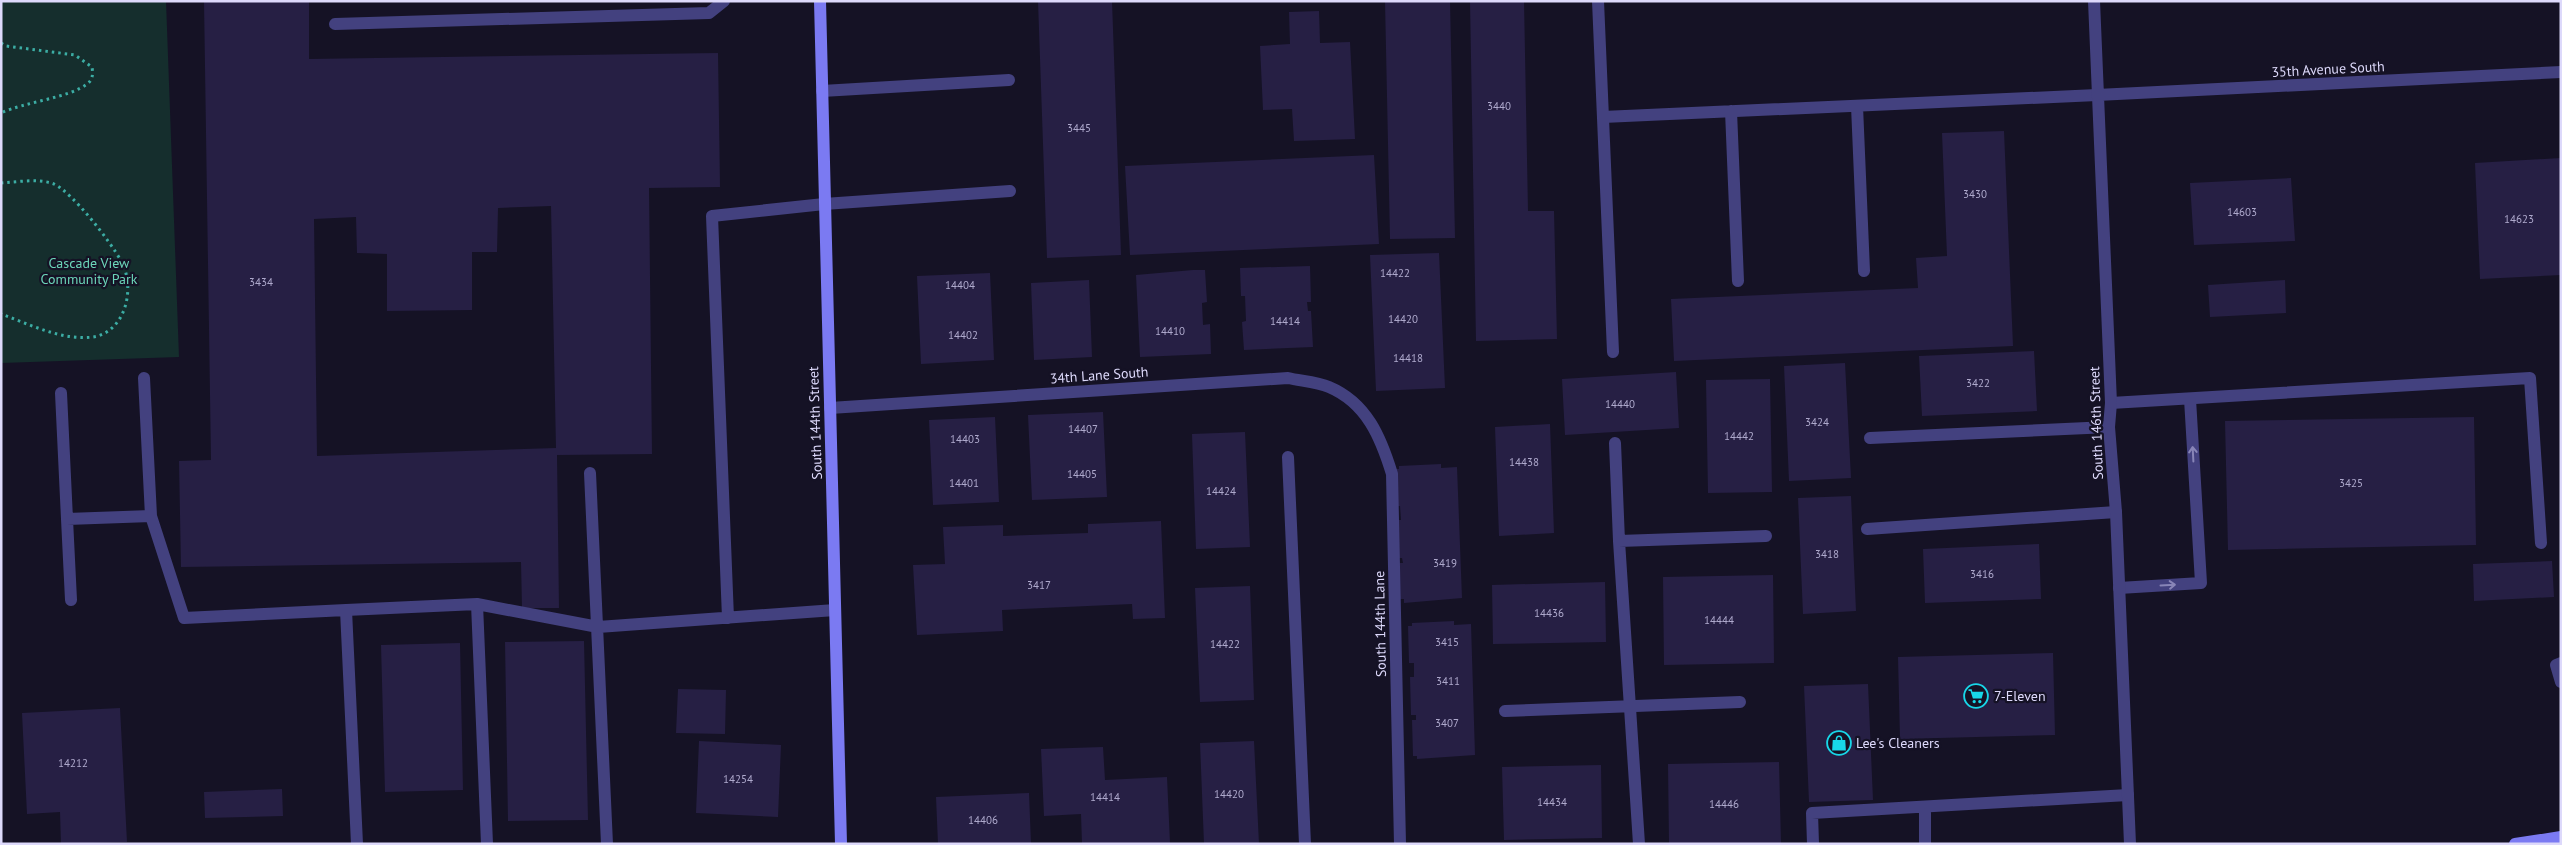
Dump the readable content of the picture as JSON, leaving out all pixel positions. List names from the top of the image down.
{
  "streets": {
    "street": [
      "35th Avenue South",
      "34th Lane South",
      "South 144th Street",
      "South 146th Street",
      "South 144th Lane"
    ]
  },
  "crossings": [
    ["35th Avenue South", "South 146th Street"],
    ["34th Lane South", "South 144th Street"],
    ["34th Lane South", "South 144th Lane"]
  ],
  "parks": ["Cascade View Community Park"],
  "places": {
    "supermarket": ["7-Eleven"],
    "shop": ["Lee's Cleaners"]
  },
  "house_numbers": [
    "3440",
    "3445",
    "3430",
    "14603",
    "14623",
    "14422",
    "3434",
    "14404",
    "14420",
    "14414",
    "14410",
    "14402",
    "14418",
    "3422",
    "14440",
    "3424",
    "14407",
    "14442",
    "14403",
    "14438",
    "14405",
    "14401",
    "3425",
    "14424",
    "3418",
    "3419",
    "3416",
    "3417",
    "14436",
    "14444",
    "3415",
    "14422",
    "3411",
    "3407",
    "14212",
    "14254",
    "14420",
    "14414",
    "14434",
    "14446",
    "14406"
  ]
}
